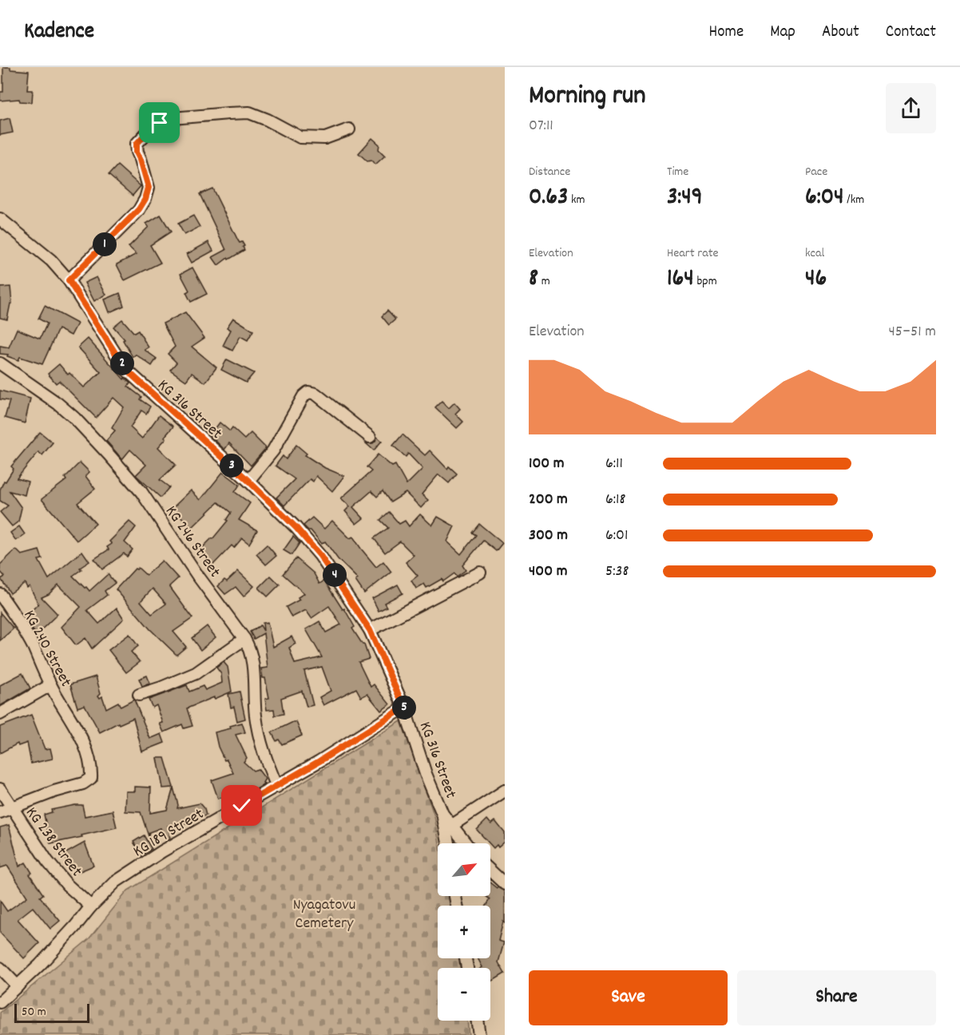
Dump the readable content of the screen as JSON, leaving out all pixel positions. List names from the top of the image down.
{
  "streets": {
    "street": [
      "KG 316 Street",
      "KG 246 Street",
      "KG 240 Street",
      "KG 189 Street",
      "KG 238 Street"
    ]
  },
  "crossings": [
    ["KG 316 Street", "KG 189 Street"],
    ["KG 246 Street", "KG 189 Street"],
    ["KG 240 Street", "KG 238 Street"],
    ["KG 189 Street", "KG 238 Street"]
  ],
  "parks": ["Nyagatovu Cemetery"],
  "scale_bar": "50 m",
  "north": "top right",
  "page": {
    "header": "Kadence",
    "nav": [
      "Home",
      "Map",
      "About",
      "Contact"
    ],
    "heading": ["Morning run", "07:11"],
    "stats": [
      ["Distance", "0.63 km"],
      ["Time", "3:49"],
      ["Pace", "6:04 /km"],
      ["Elevation", "8 m"],
      ["Heart rate", "164 bpm"],
      ["kcal", "46"]
    ],
    "pins": [
      "1",
      "2",
      "3",
      "4",
      "5"
    ],
    "chart": ["Elevation", "45–51 m"],
    "list": [
      {
        "name": "100 m",
        "note": "6:11"
      },
      {
        "name": "200 m",
        "note": "6:18"
      },
      {
        "name": "300 m",
        "note": "6:01"
      },
      {
        "name": "400 m",
        "note": "5:38"
      }
    ],
    "map_buttons": ["+", "−"],
    "buttons": ["Save", "Share"],
    "scale": "50 m"
  }
}
